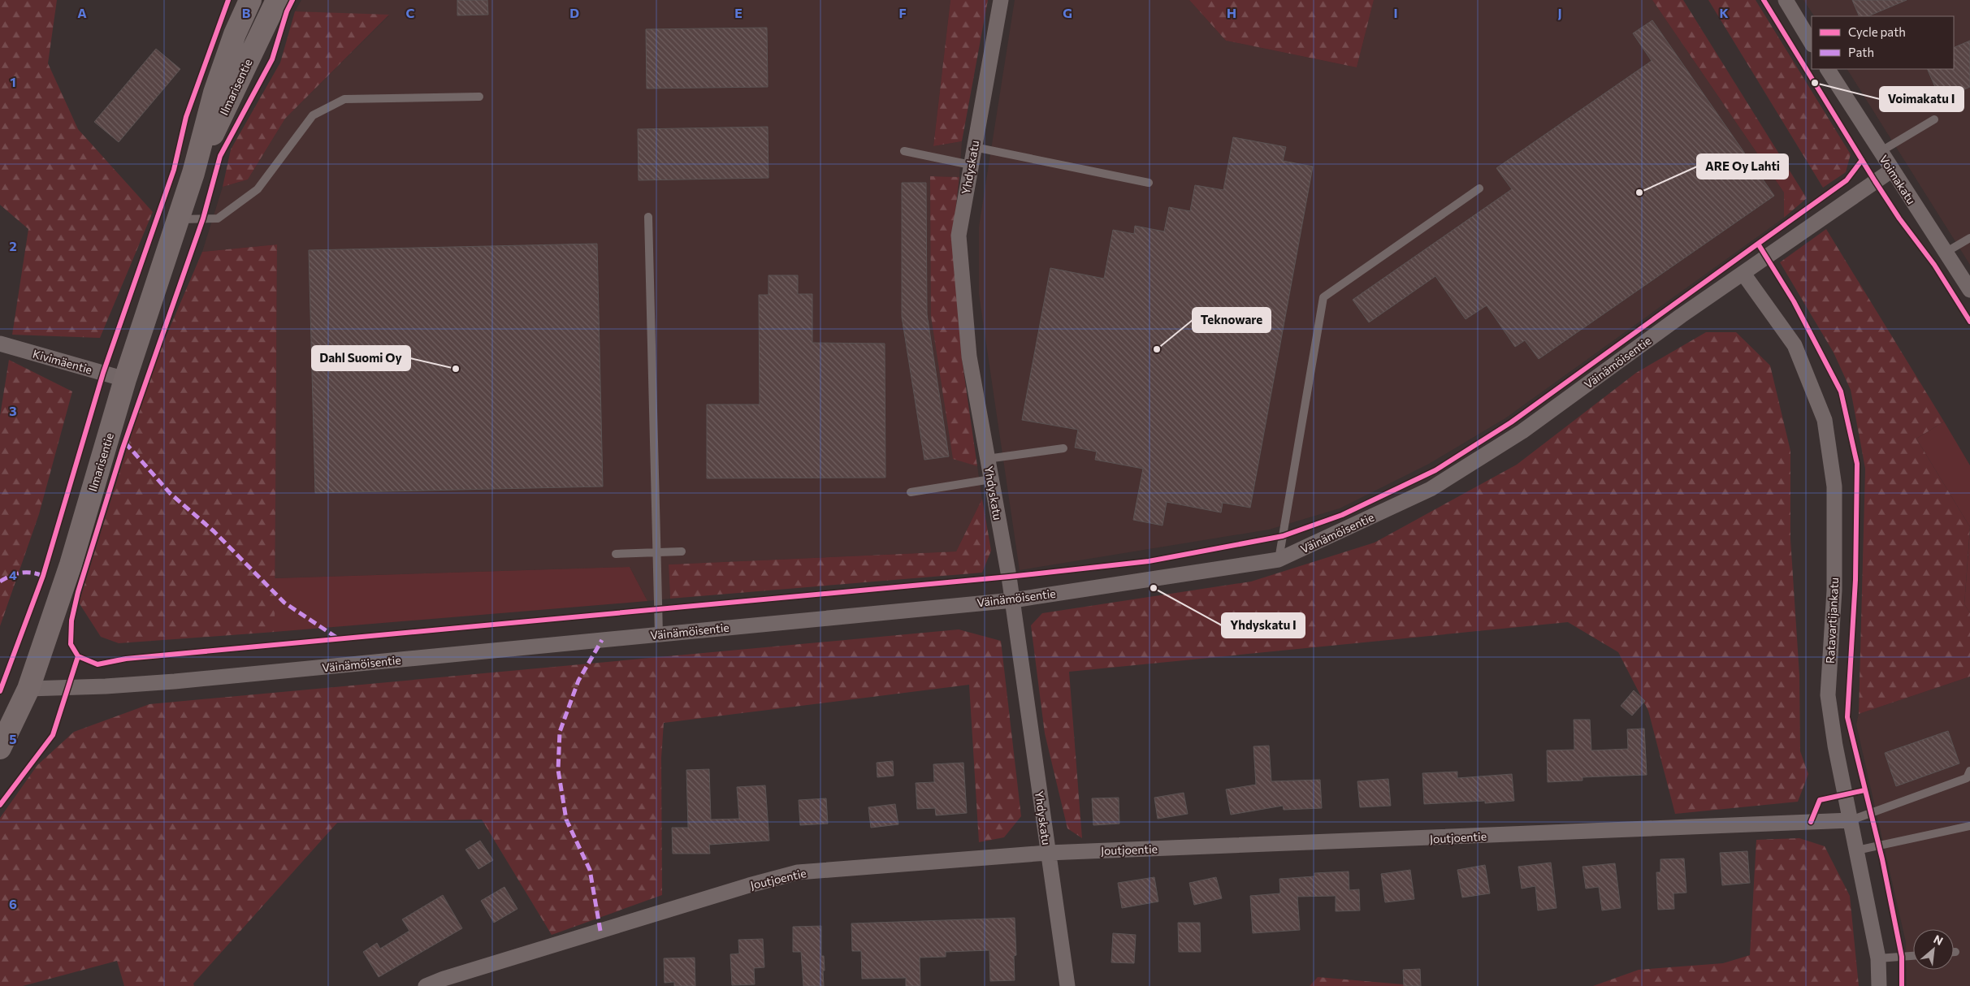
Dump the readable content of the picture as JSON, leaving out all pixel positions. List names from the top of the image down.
{
  "streets": {
    "street": [
      "Ilmarisentie",
      "Yhdyskatu",
      "Voimakatu",
      "Kivimäentie",
      "Väinämöisentie",
      "Ratavartijankatu",
      "Joutjoentie"
    ]
  },
  "crossings": [
    ["Ilmarisentie", "Kivimäentie"],
    ["Ilmarisentie", "Väinämöisentie"],
    ["Yhdyskatu", "Väinämöisentie"],
    ["Yhdyskatu", "Joutjoentie"],
    ["Voimakatu", "Väinämöisentie"],
    ["Väinämöisentie", "Ratavartijankatu"],
    ["Ratavartijankatu", "Joutjoentie"]
  ],
  "places": [
    "Voimakatu I",
    "ARE Oy Lahti",
    "Teknoware",
    "Dahl Suomi Oy",
    "Yhdyskatu I"
  ],
  "legend": ["Cycle path", "Path"],
  "north": "top right",
  "grid": {
    "columns": [
      "A",
      "B",
      "C",
      "D",
      "E",
      "F",
      "G",
      "H",
      "I",
      "J",
      "K"
    ],
    "rows": [
      "1",
      "2",
      "3",
      "4",
      "5",
      "6"
    ]
  }
}
